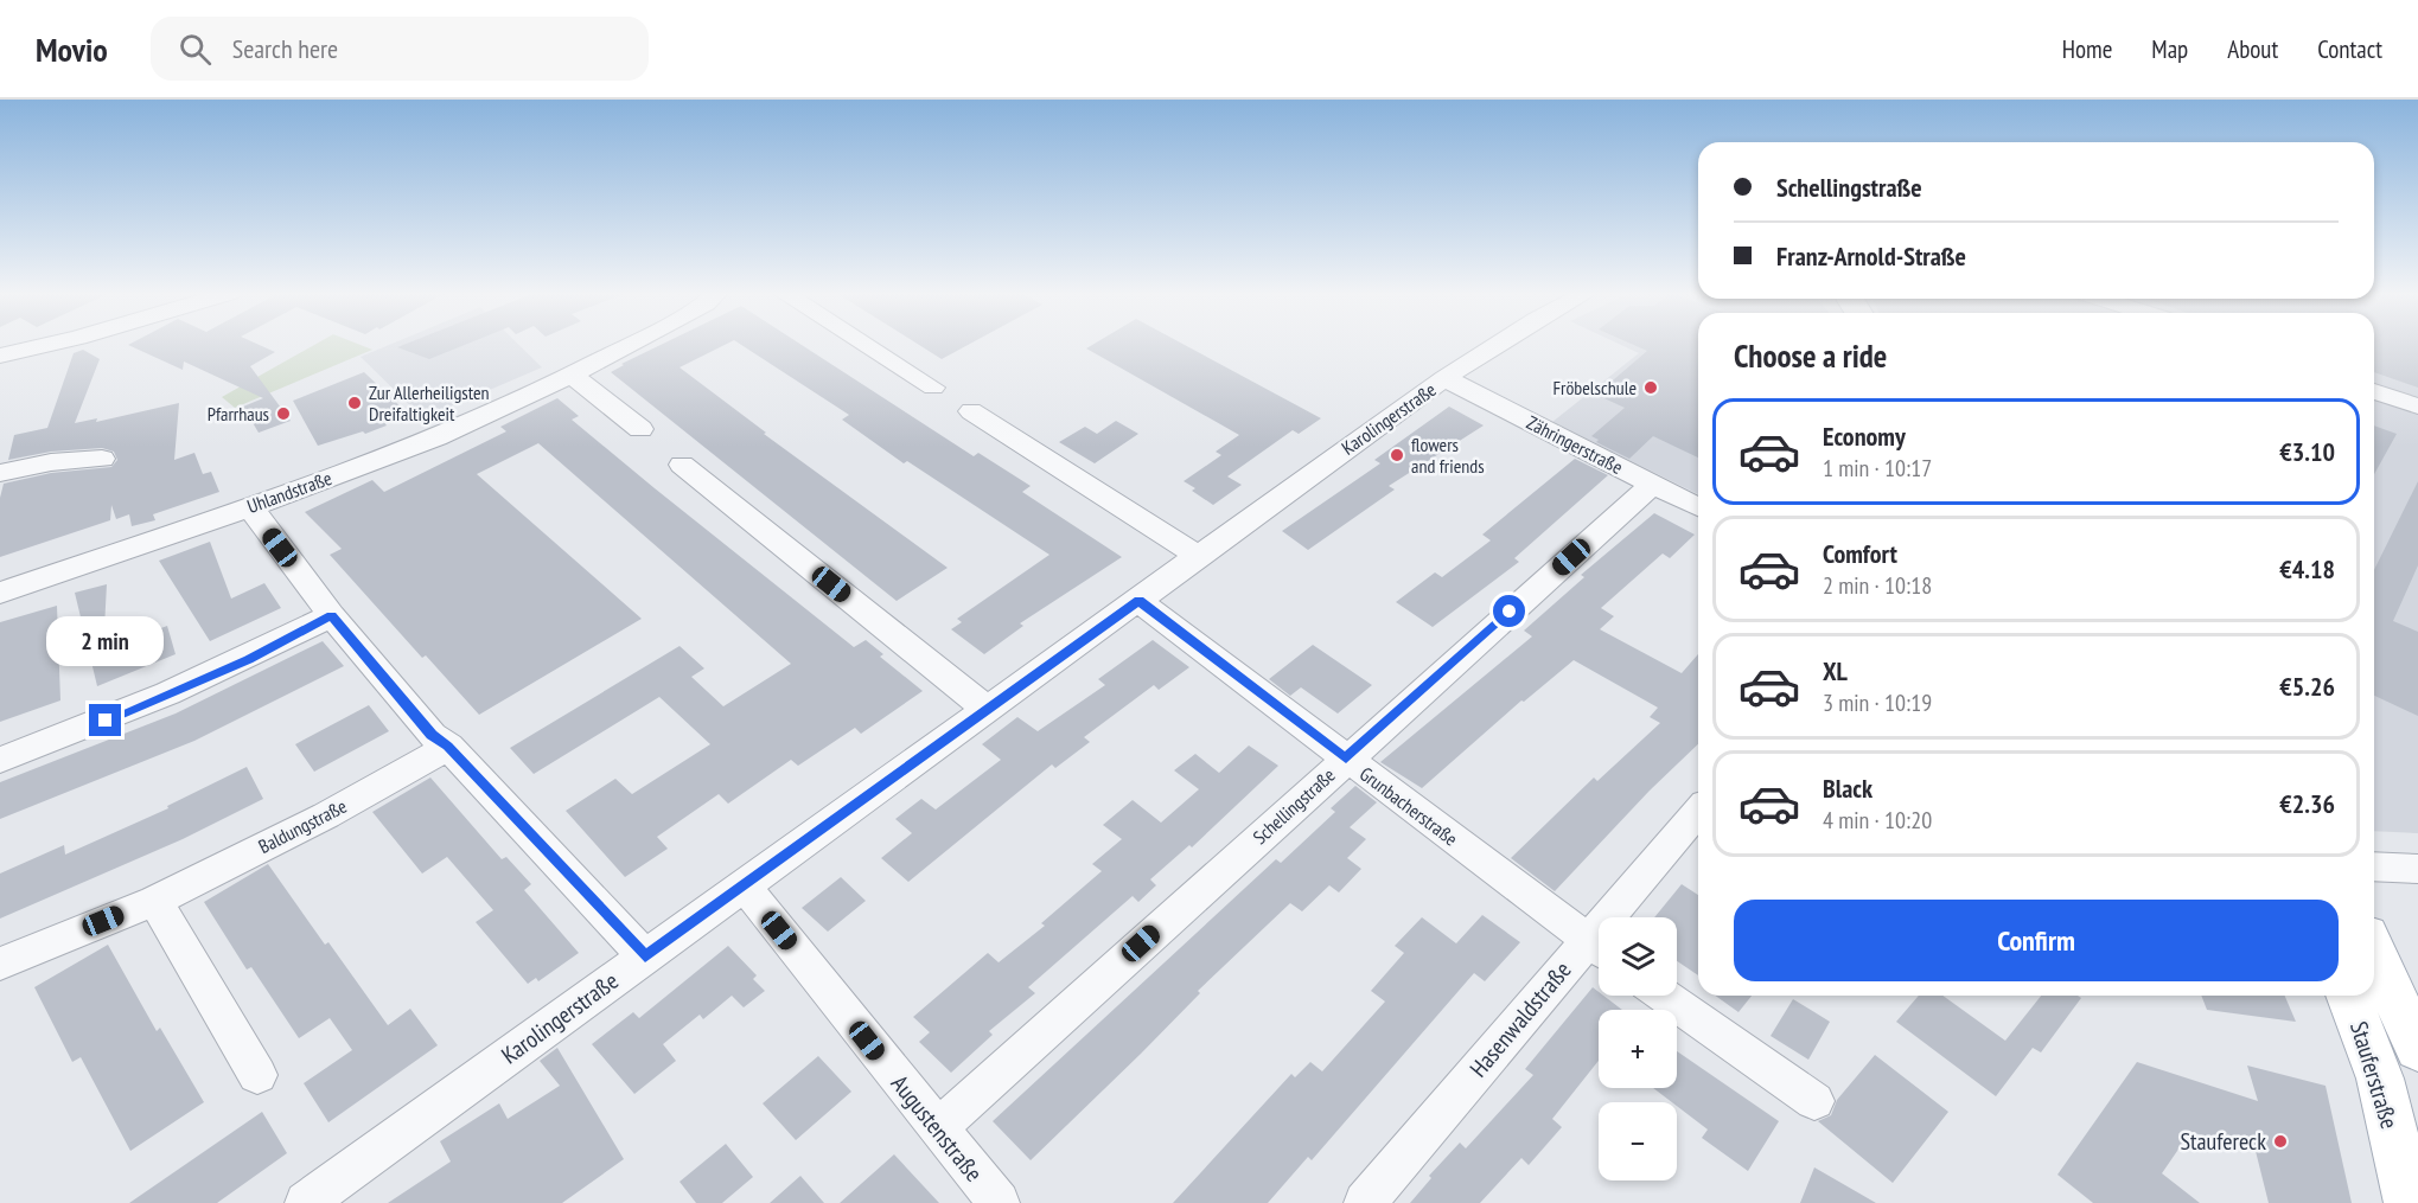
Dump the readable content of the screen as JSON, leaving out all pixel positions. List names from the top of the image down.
{
  "streets": {
    "main road": ["Stauferstraße"],
    "street": [
      "Karolingerstraße",
      "Zähringerstraße",
      "Uhlandstraße",
      "Schellingstraße",
      "Grunbacherstraße",
      "Baldungstraße",
      "Hasenwaldstraße",
      "Augustenstraße"
    ]
  },
  "crossings": [
    ["Karolingerstraße", "Zähringerstraße"],
    ["Karolingerstraße", "Grunbacherstraße"],
    ["Karolingerstraße", "Augustenstraße"],
    ["Zähringerstraße", "Schellingstraße"],
    ["Schellingstraße", "Grunbacherstraße"],
    ["Schellingstraße", "Augustenstraße"]
  ],
  "places": [
    "Fröbelschule",
    "Zur Allerheiligsten Dreifaltigkeit",
    "Pfarrhaus",
    "flowers and friends",
    "Staufereck"
  ],
  "page": {
    "header": "Movio",
    "search": "Search here",
    "nav": [
      "Home",
      "Map",
      "About",
      "Contact"
    ],
    "banner": ["Schellingstraße", "Franz-Arnold-Straße"],
    "heading": "Choose a ride",
    "list": [
      {
        "name": "Economy",
        "note": "1 min · 10:17",
        "value": "€3.10"
      },
      {
        "name": "Comfort",
        "note": "2 min · 10:18",
        "value": "€4.18"
      },
      {
        "name": "XL",
        "note": "3 min · 10:19",
        "value": "€5.26"
      },
      {
        "name": "Black",
        "note": "4 min · 10:20",
        "value": "€2.36"
      }
    ],
    "bubble": "2 min",
    "buttons": "Confirm",
    "map_buttons": ["+", "−"]
  }
}
